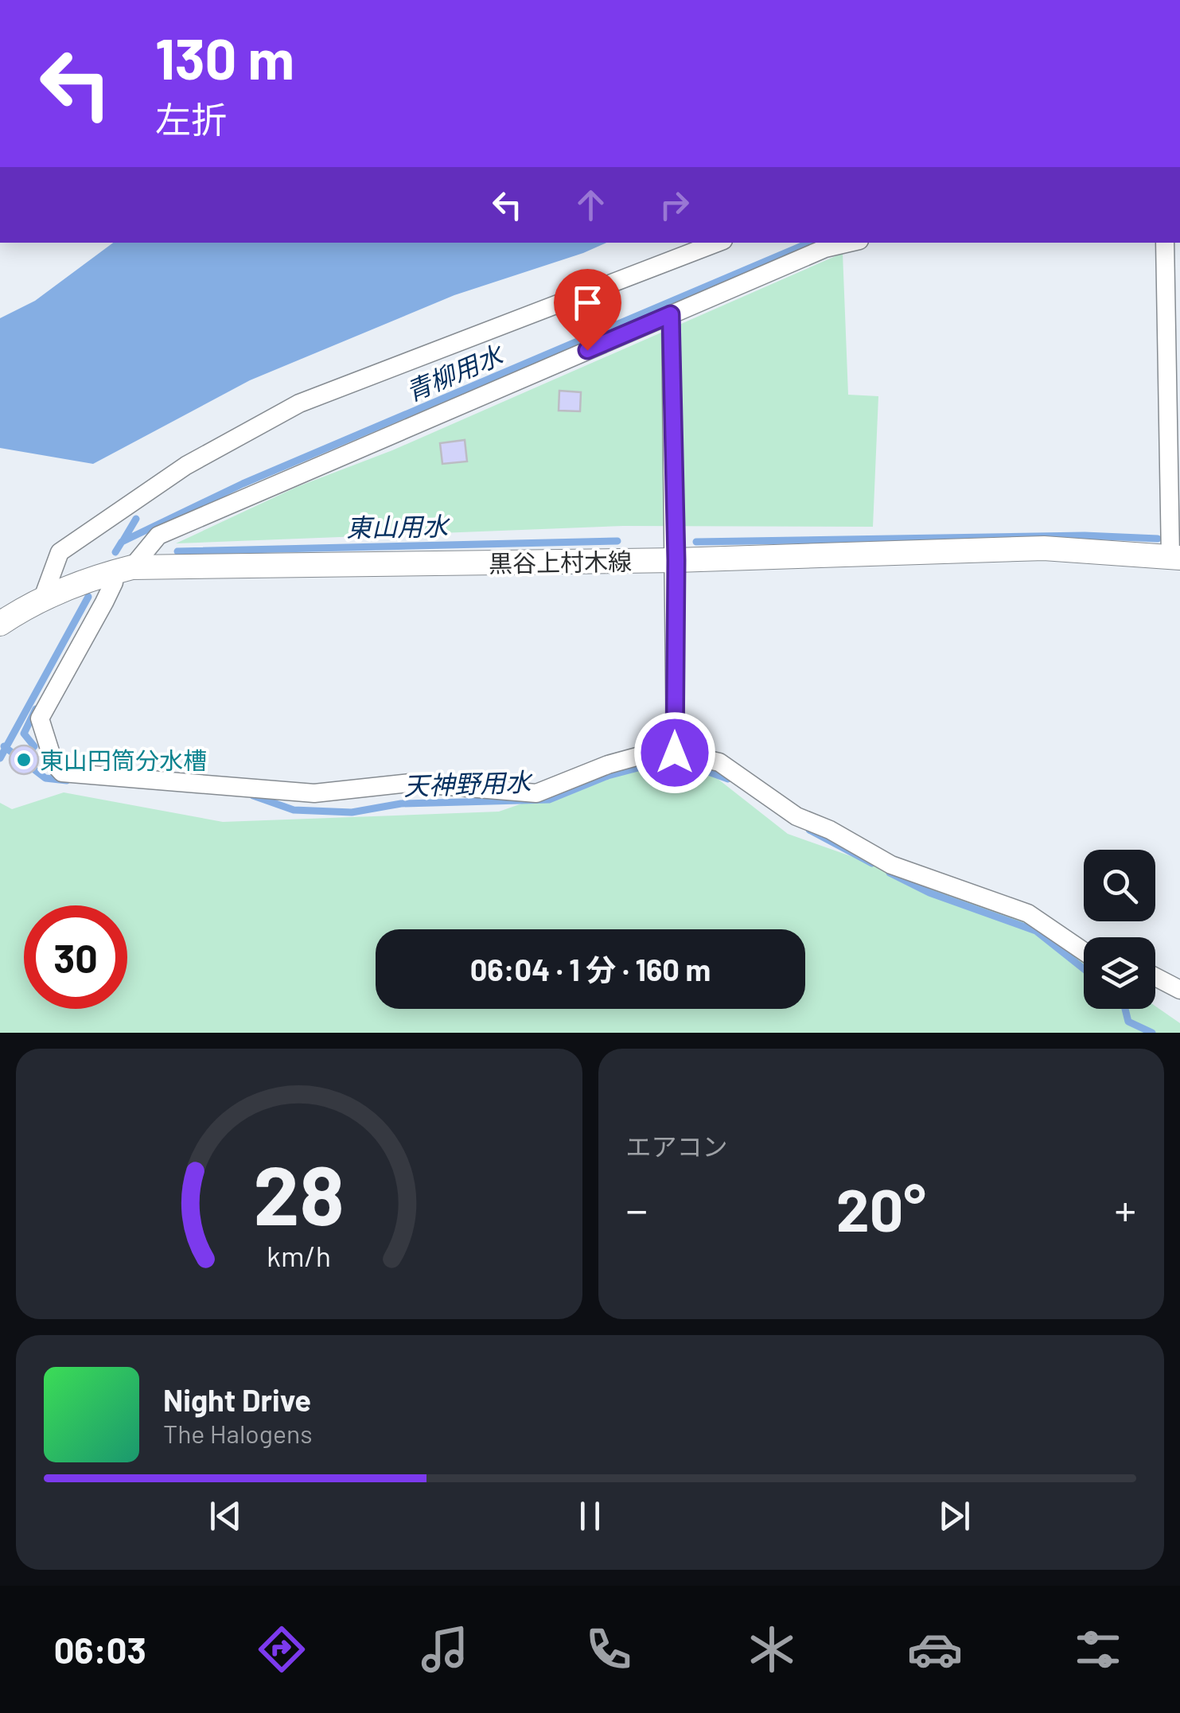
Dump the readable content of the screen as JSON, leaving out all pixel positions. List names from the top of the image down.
{
  "streets": {
    "main road": ["黒谷上村木線"]
  },
  "water": ["青柳用水", "東山用水", "天神野用水"],
  "places": ["東山円筒分水槽"],
  "page": {
    "turn": ["130 m", "左折"],
    "limit": "30",
    "trip": "06:04 · 1 分 · 160 m",
    "tile": "エアコン",
    "heat": ["−", "20°", "+"],
    "song": ["Night Drive", "The Halogens"],
    "tabs": "06:03",
    "gauge": ["28", "km/h"]
  }
}
